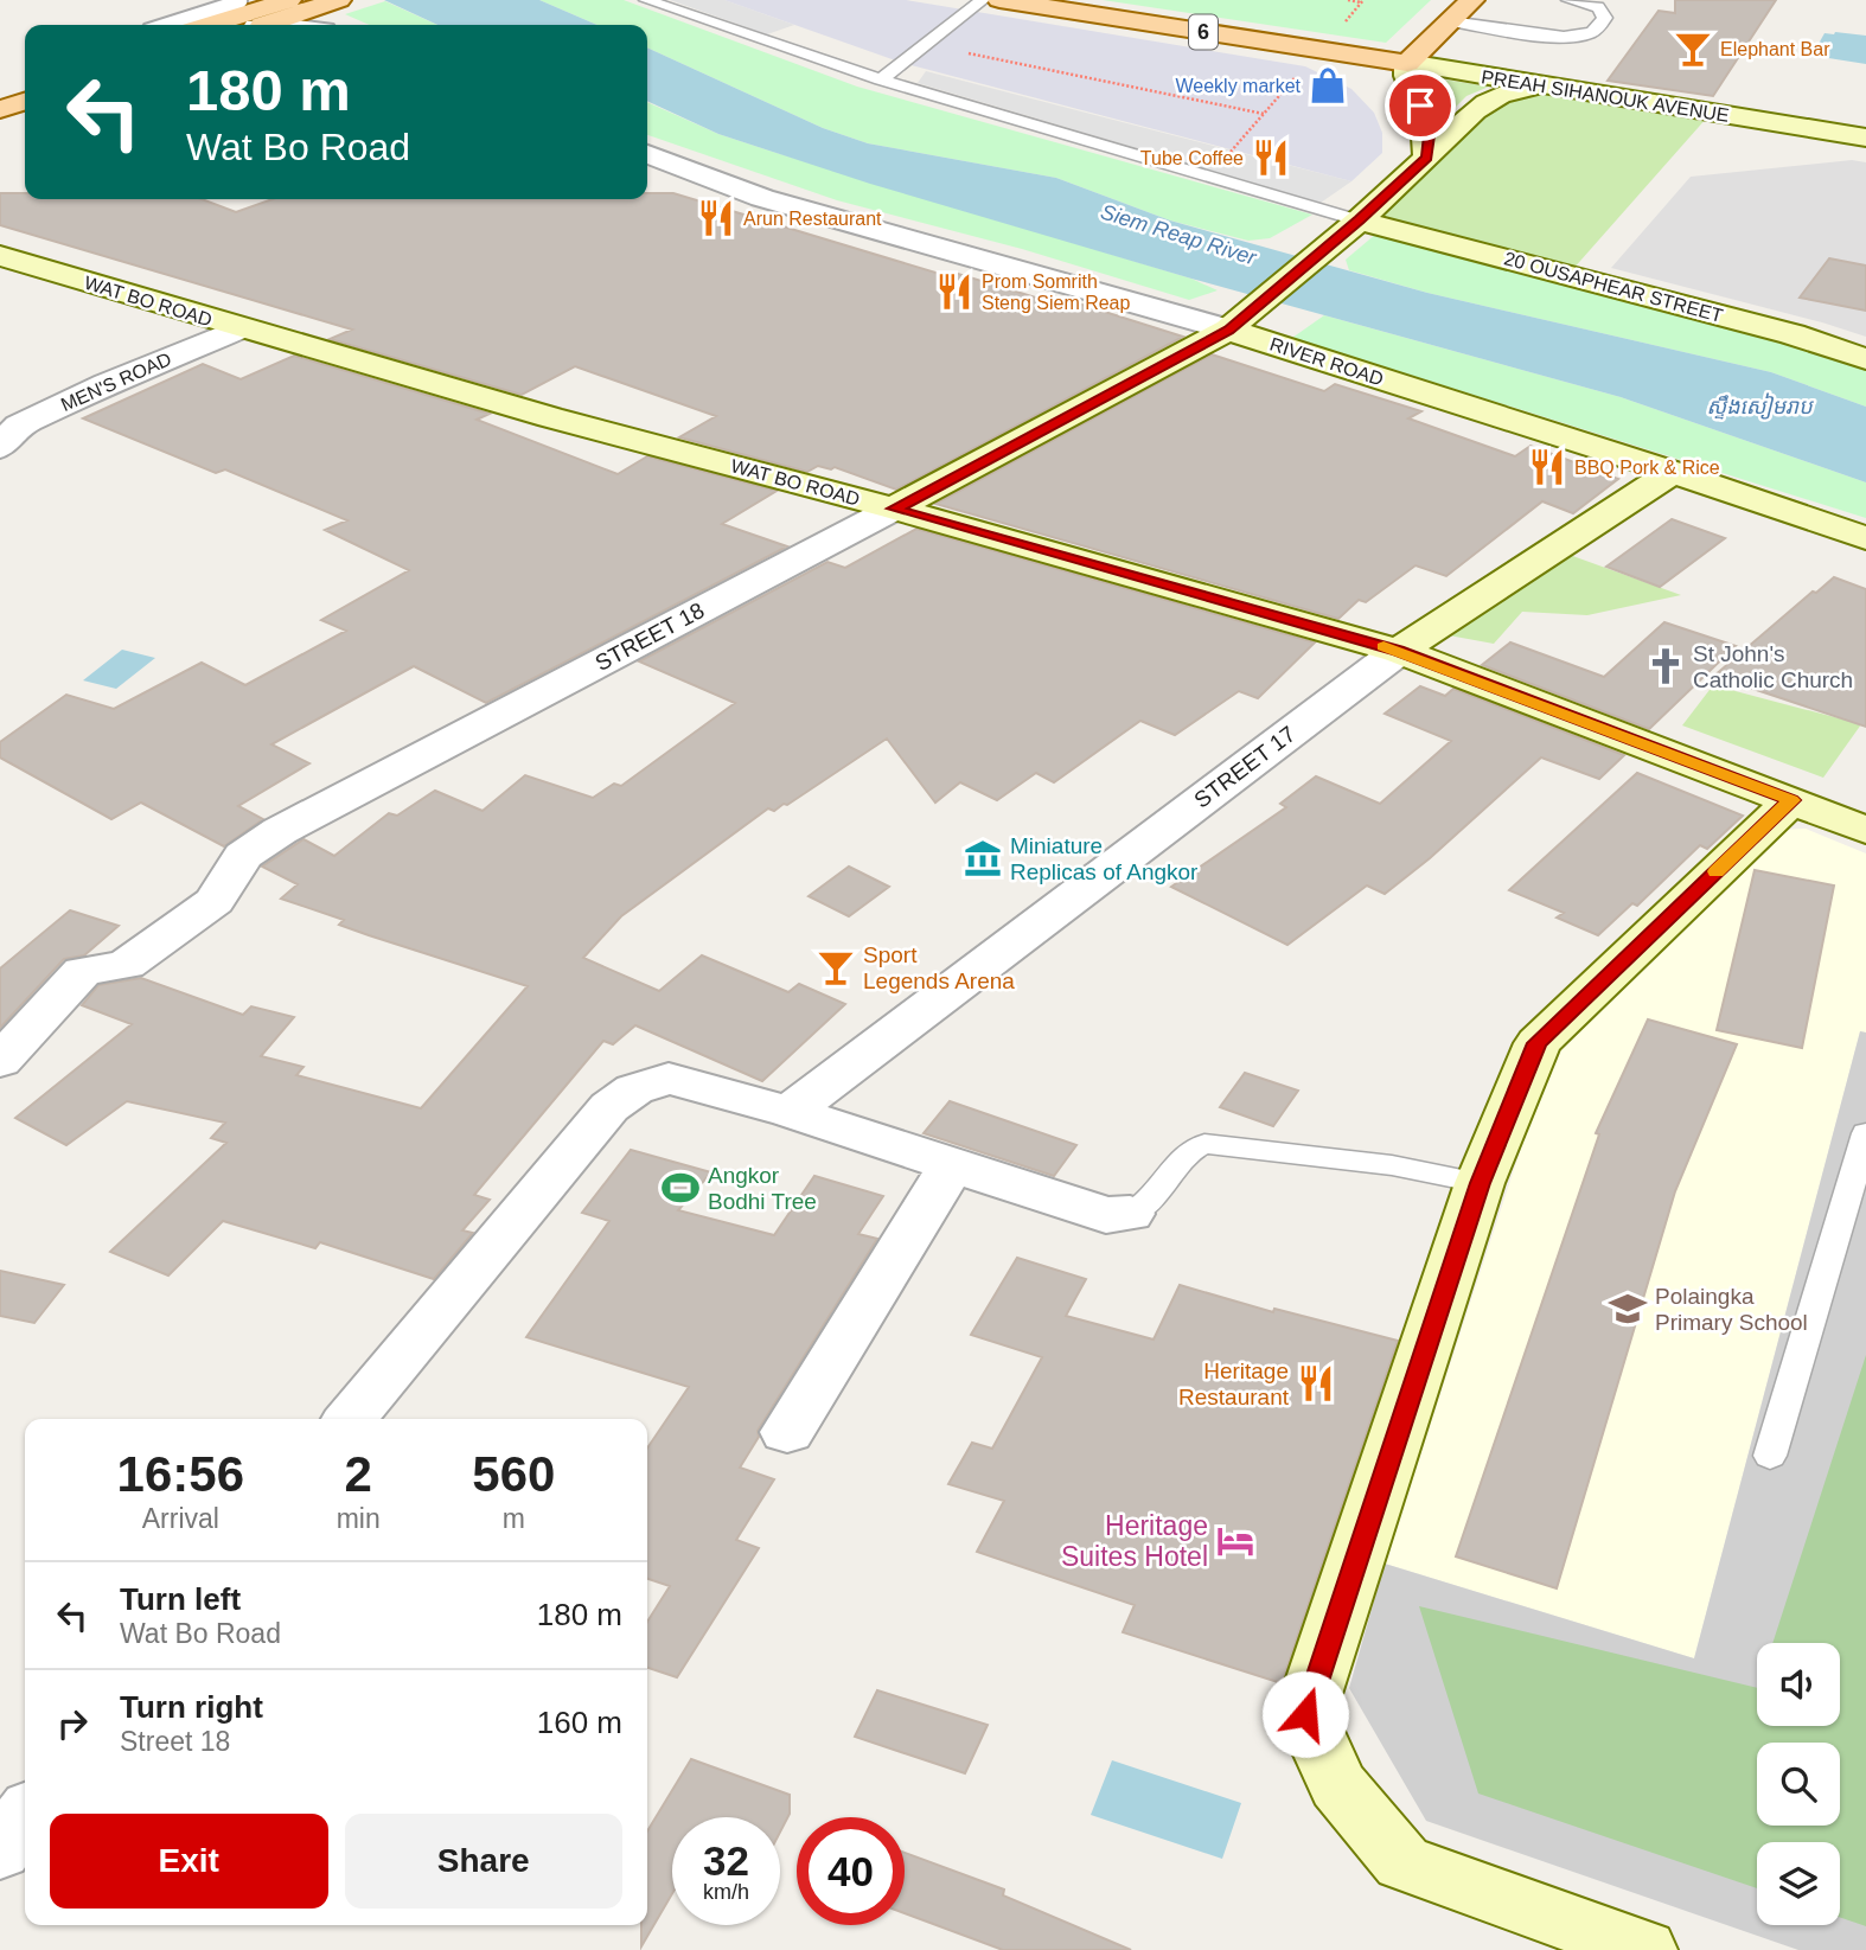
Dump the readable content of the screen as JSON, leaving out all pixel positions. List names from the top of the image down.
{
  "streets": {
    "main road": ["6", "PREAH SIHANOUK AVENUE"],
    "street": [
      "20 OUSAPHEAR STREET",
      "WAT BO ROAD",
      "RIVER ROAD",
      "MEN'S ROAD",
      "STREET 18",
      "STREET 17"
    ]
  },
  "crossings": [
    ["20 OUSAPHEAR STREET", "STREET 18"],
    ["WAT BO ROAD", "MEN'S ROAD"],
    ["WAT BO ROAD", "STREET 18"],
    ["WAT BO ROAD", "STREET 17"],
    ["RIVER ROAD", "STREET 18"],
    ["RIVER ROAD", "STREET 17"]
  ],
  "water": ["Siem Reap River", "ស្ទឹងសៀមរាប"],
  "places": {
    "bar": ["Elephant Bar", "Sport Legends Arena"],
    "shop": ["Weekly market"],
    "restaurant": [
      "Tube Coffee",
      "Arun Restaurant",
      "Prom Somrith Steng Siem Reap",
      "BBQ Pork & Rice",
      "Heritage Restaurant"
    ],
    "church": ["St John's Catholic Church"],
    "museum": ["Miniature Replicas of Angkor"],
    "sports": ["Angkor Bodhi Tree"],
    "school or university": ["Polaingka Primary School"],
    "hotel": ["Heritage Suites Hotel"]
  },
  "page": {
    "turn": ["180 m", "Wat Bo Road"],
    "eta": [
      "16:56",
      "Arrival",
      "2",
      "min",
      "560",
      "m"
    ],
    "list": [
      {
        "name": "Turn left",
        "note": "Wat Bo Road",
        "value": "180 m"
      },
      {
        "name": "Turn right",
        "note": "Street 18",
        "value": "160 m"
      }
    ],
    "buttons": ["Exit", "Share"],
    "speed": "32 km/h",
    "limit": "40"
  }
}
